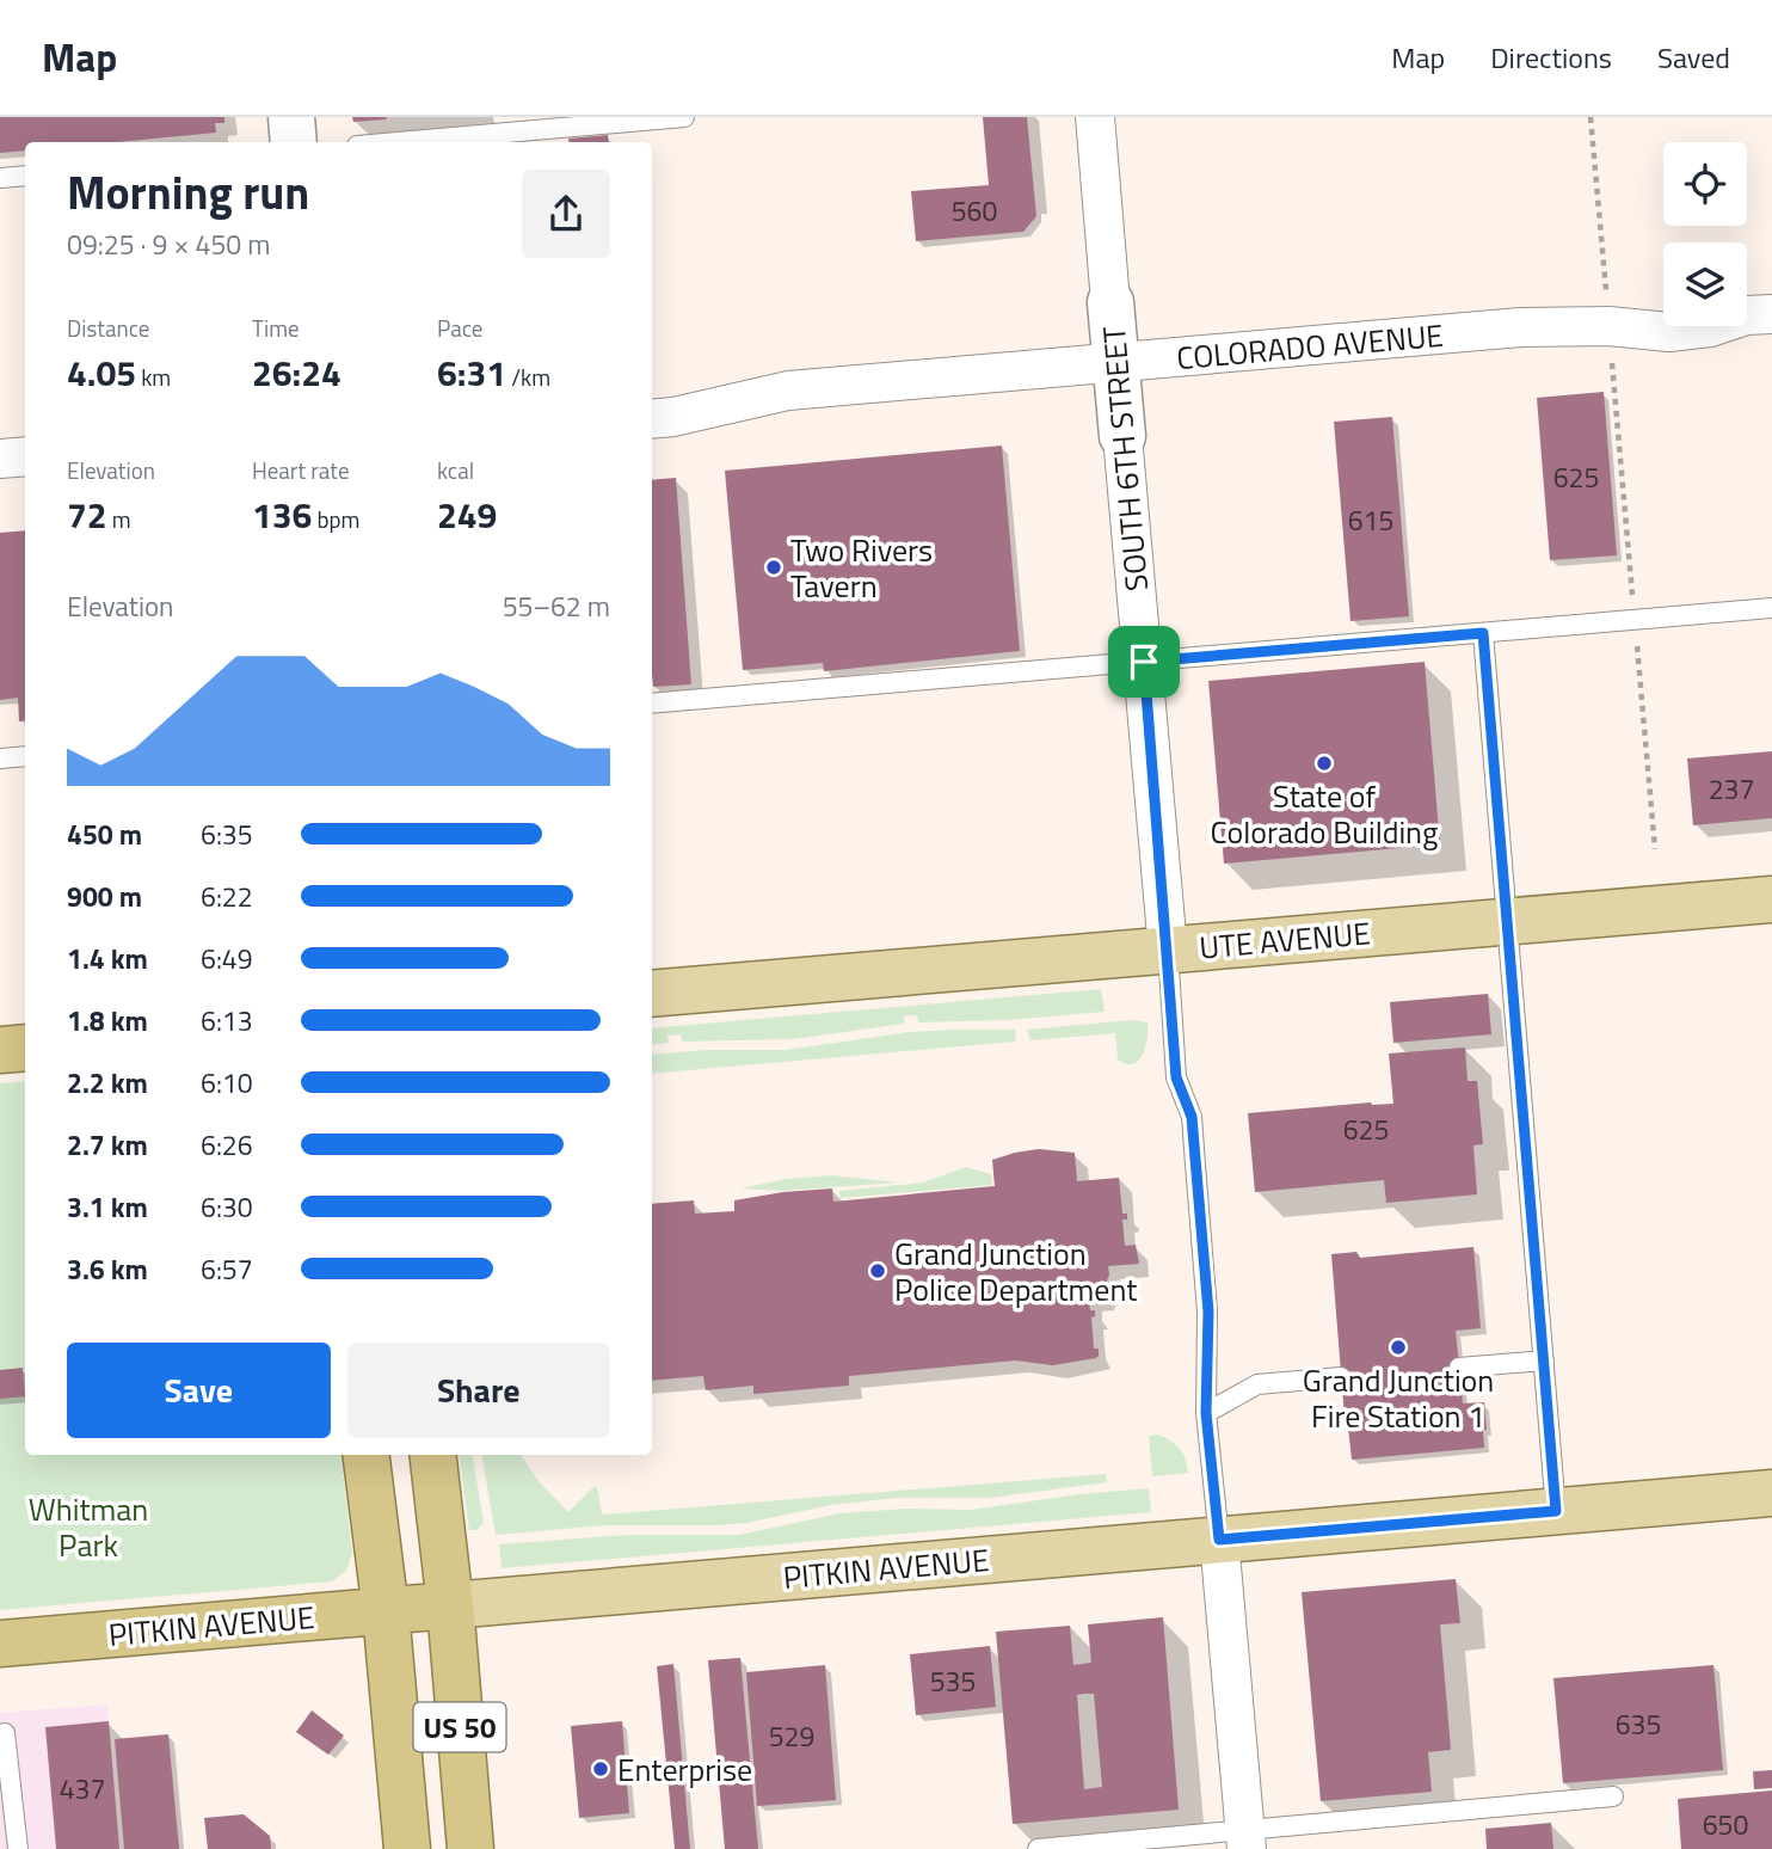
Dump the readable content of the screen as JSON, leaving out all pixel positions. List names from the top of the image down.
{
  "streets": {
    "highway": ["PITKIN AVENUE", "US 50"],
    "main road": ["UTE AVENUE"],
    "street": ["COLORADO AVENUE", "SOUTH 6TH STREET"]
  },
  "crossings": [
    ["COLORADO AVENUE", "SOUTH 6TH STREET"],
    ["SOUTH 6TH STREET", "UTE AVENUE"],
    ["PITKIN AVENUE", "US 50"]
  ],
  "parks": ["Whitman Park"],
  "places": [
    "Two Rivers Tavern",
    "State of Colorado Building",
    "Grand Junction Police Department",
    "Grand Junction Fire Station 1",
    "Enterprise"
  ],
  "house_numbers": [
    "560",
    "625",
    "615",
    "237",
    "625",
    "535",
    "635",
    "529",
    "437",
    "650"
  ],
  "page": {
    "header": "Map",
    "nav": ["Map", "Directions", "Saved"],
    "heading": ["Morning run", "09:25 · 9 × 450 m"],
    "stats": [
      ["Distance", "4.05 km"],
      ["Time", "26:24"],
      ["Pace", "6:31 /km"],
      ["Elevation", "72 m"],
      ["Heart rate", "136 bpm"],
      ["kcal", "249"]
    ],
    "chart": ["Elevation", "55–62 m"],
    "list": [
      {
        "name": "450 m",
        "note": "6:35"
      },
      {
        "name": "900 m",
        "note": "6:22"
      },
      {
        "name": "1.4 km",
        "note": "6:49"
      },
      {
        "name": "1.8 km",
        "note": "6:13"
      },
      {
        "name": "2.2 km",
        "note": "6:10"
      },
      {
        "name": "2.7 km",
        "note": "6:26"
      },
      {
        "name": "3.1 km",
        "note": "6:30"
      },
      {
        "name": "3.6 km",
        "note": "6:57"
      }
    ],
    "buttons": ["Save", "Share"]
  }
}
